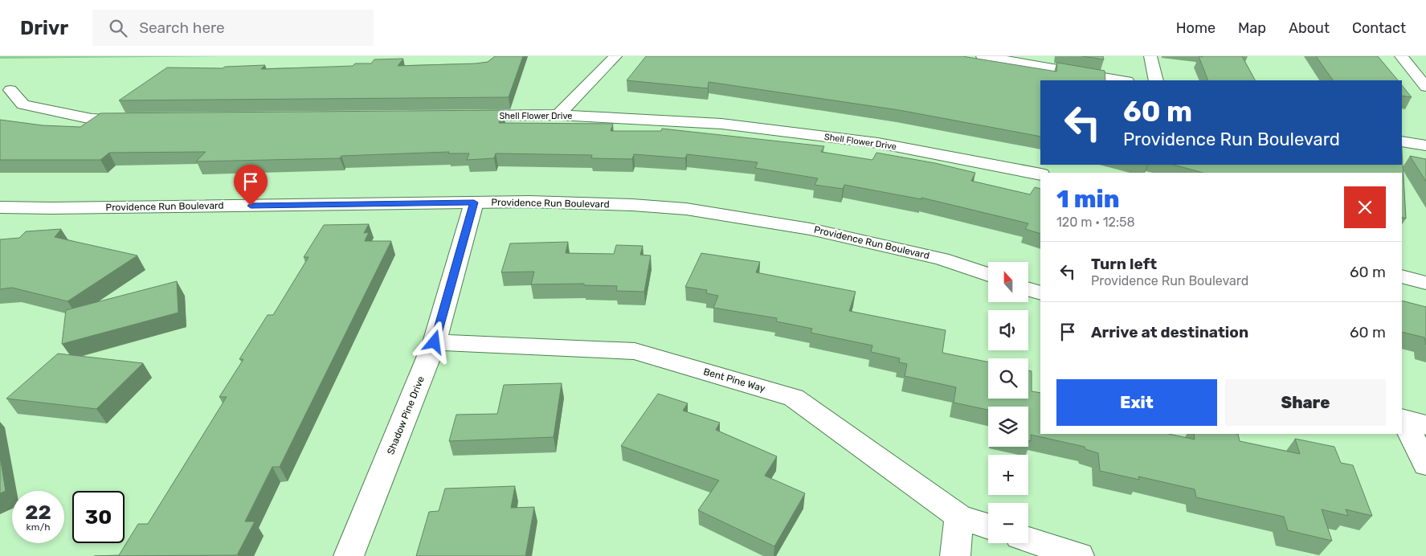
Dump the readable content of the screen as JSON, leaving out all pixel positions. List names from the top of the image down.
{
  "streets": {
    "street": [
      "Shell Flower Drive",
      "Providence Run Boulevard",
      "Bent Pine Way",
      "Shadow Pine Drive"
    ]
  },
  "crossings": [
    ["Providence Run Boulevard", "Shadow Pine Drive"],
    ["Bent Pine Way", "Shadow Pine Drive"]
  ],
  "north": "top",
  "page": {
    "header": "Drivr",
    "search": "Search here",
    "nav": [
      "Home",
      "Map",
      "About",
      "Contact"
    ],
    "turn": ["60 m", "Providence Run Boulevard"],
    "heading": ["1 min", "120 m · 12:58"],
    "list": [
      {
        "name": "Turn left",
        "note": "Providence Run Boulevard",
        "value": "60 m"
      },
      {
        "name": "Arrive at destination",
        "value": "60 m"
      }
    ],
    "map_buttons": ["+", "−"],
    "buttons": ["Exit", "Share"],
    "speed": "22 km/h",
    "limit": "30"
  }
}
